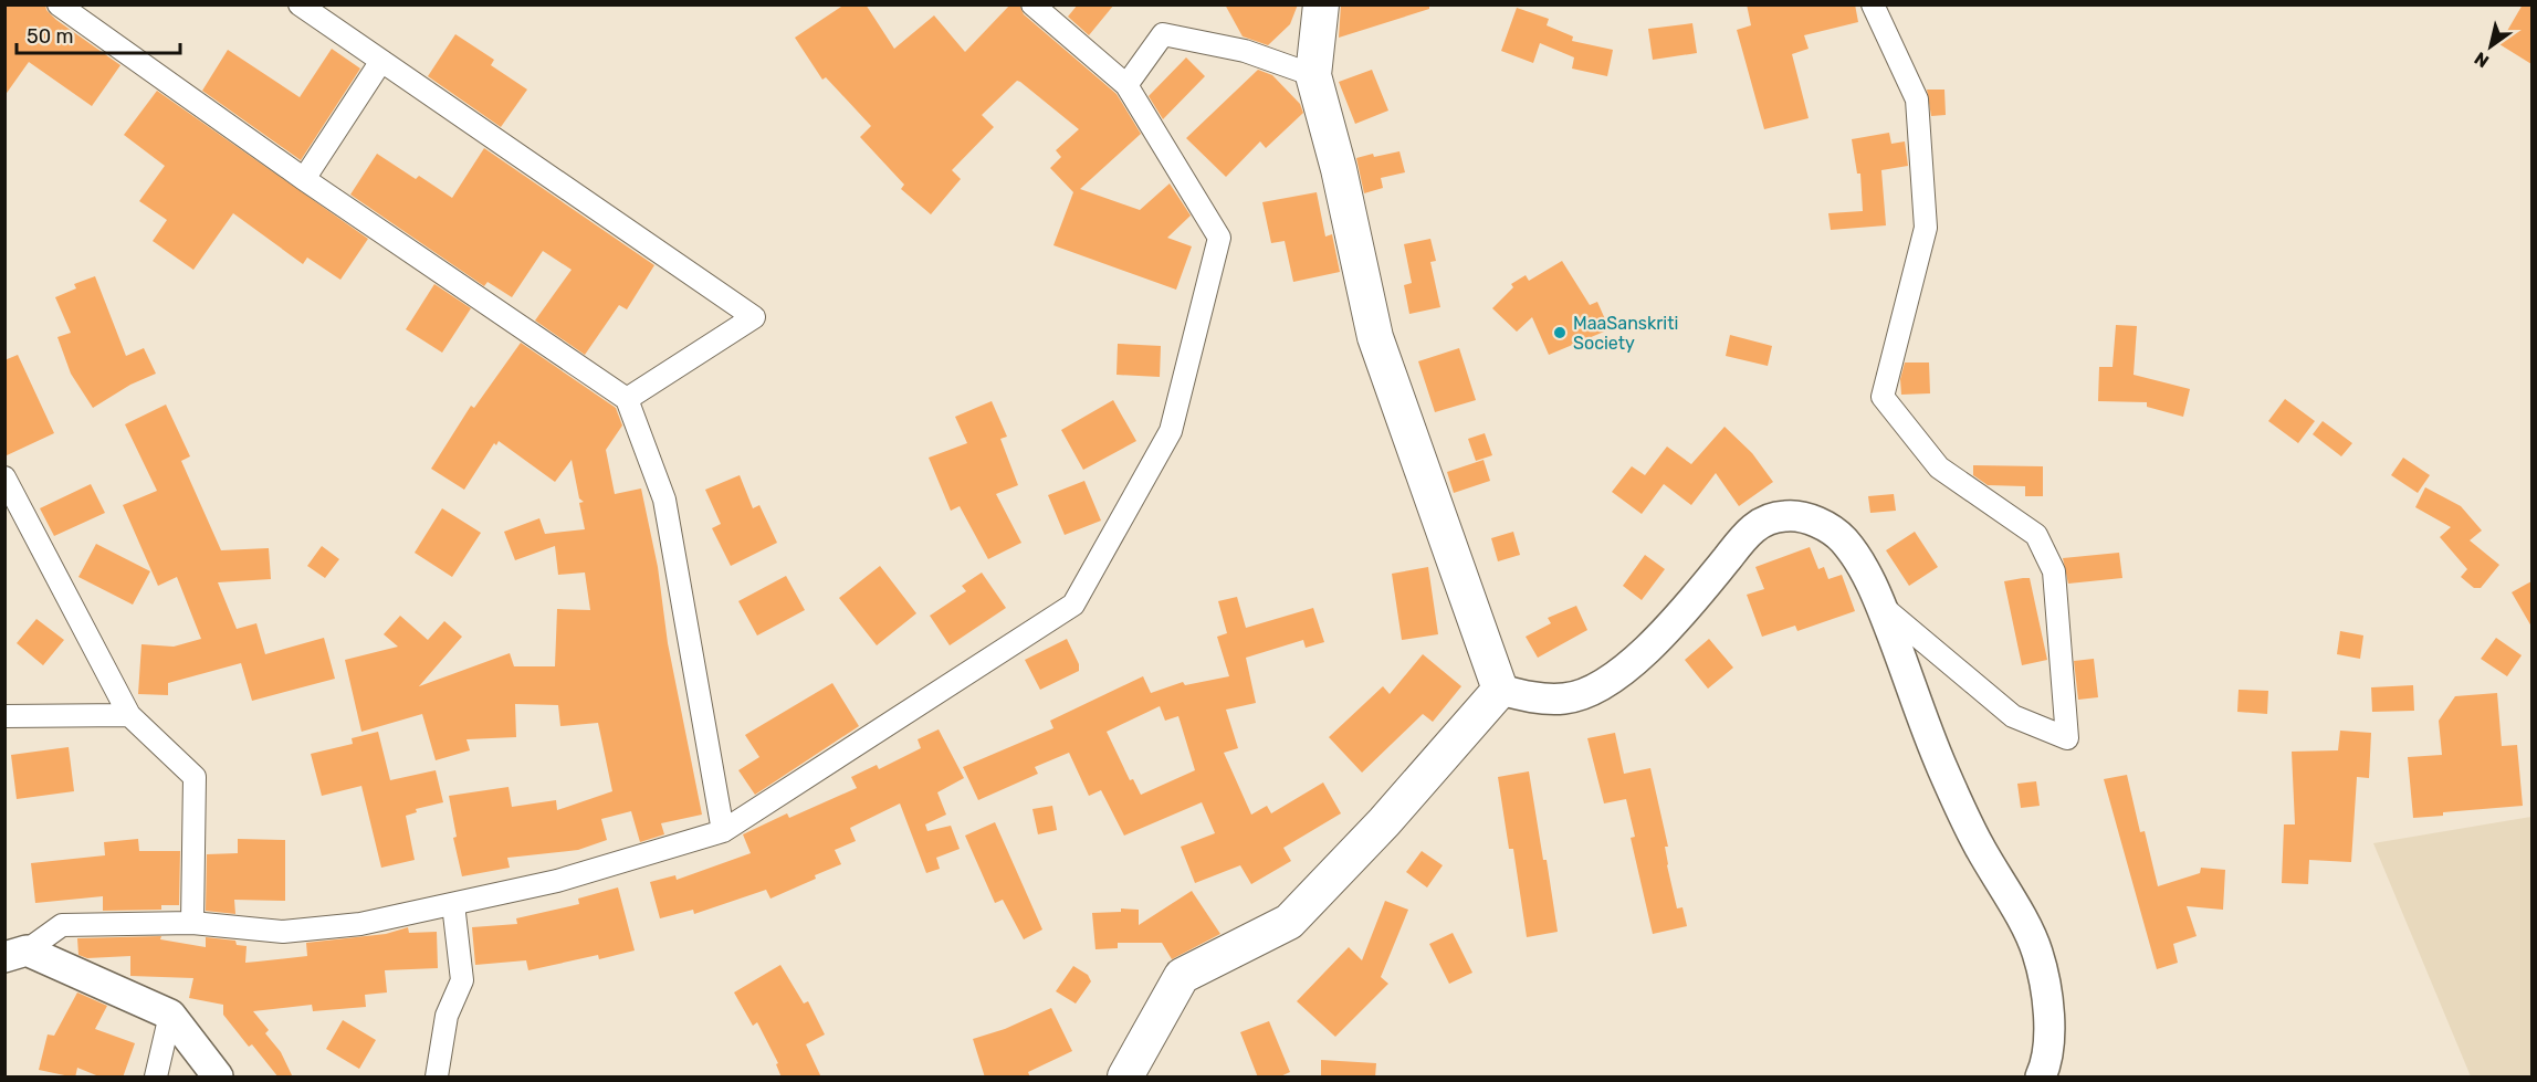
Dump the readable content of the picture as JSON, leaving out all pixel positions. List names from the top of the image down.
{
  "places": ["MaaSanskriti Society"],
  "scale_bar": "50 m",
  "north": "bottom left"
}
